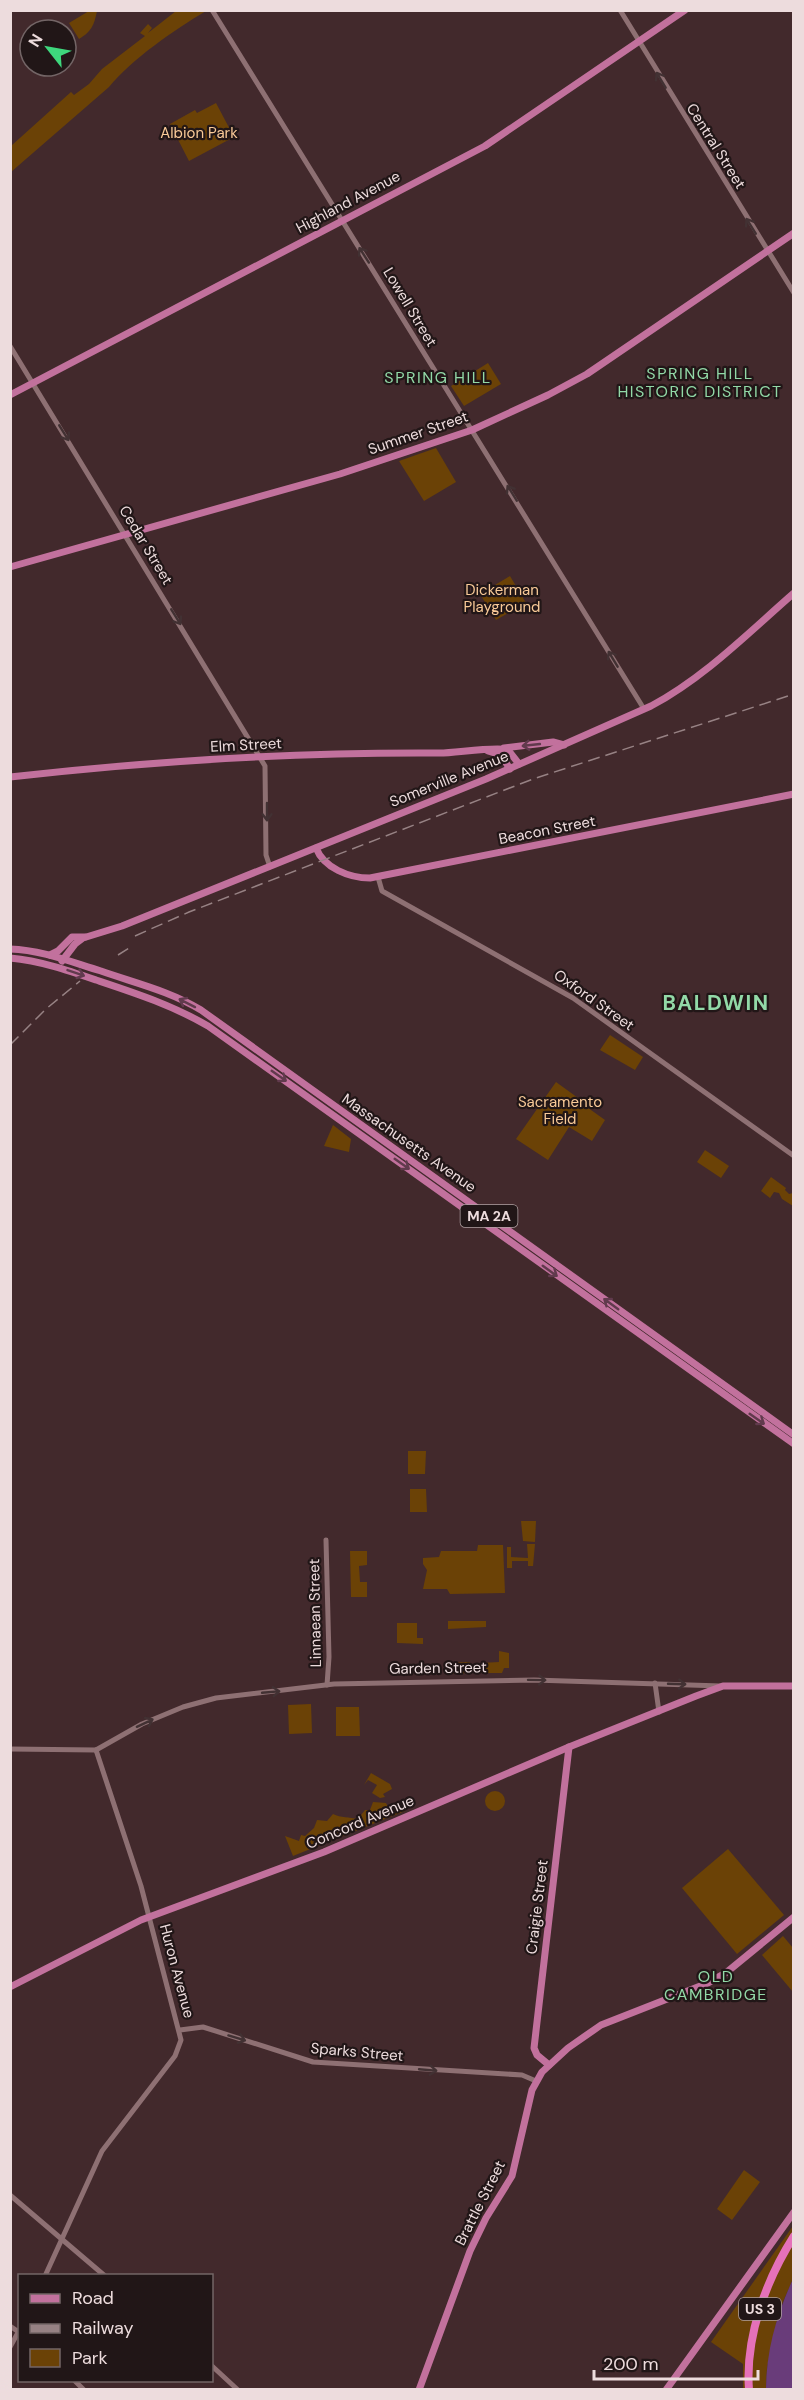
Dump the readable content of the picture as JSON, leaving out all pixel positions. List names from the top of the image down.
{
  "streets": {
    "highway": ["US 3"],
    "main road": [
      "Highland Avenue",
      "Summer Street",
      "Elm Street",
      "Somerville Avenue",
      "Beacon Street",
      "Massachusetts Avenue",
      "MA 2A",
      "Garden Street",
      "Concord Avenue",
      "Craigie Street",
      "Brattle Street"
    ],
    "street": [
      "Central Street",
      "Lowell Street",
      "Cedar Street",
      "Oxford Street",
      "Linnaean Street",
      "Huron Avenue",
      "Sparks Street"
    ]
  },
  "crossings": [
    ["Central Street", "Highland Avenue"],
    ["Central Street", "Summer Street"],
    ["Highland Avenue", "Lowell Street"],
    ["Highland Avenue", "Cedar Street"],
    ["Lowell Street", "Summer Street"],
    ["Lowell Street", "Somerville Avenue"],
    ["Summer Street", "Cedar Street"],
    ["Cedar Street", "Elm Street"],
    ["Cedar Street", "Somerville Avenue"],
    ["Elm Street", "Somerville Avenue"],
    ["Somerville Avenue", "Beacon Street"],
    ["Somerville Avenue", "Massachusetts Avenue"],
    ["Beacon Street", "Oxford Street"],
    ["Linnaean Street", "Garden Street"],
    ["Garden Street", "Concord Avenue"],
    ["Garden Street", "Huron Avenue"],
    ["Concord Avenue", "Craigie Street"],
    ["Concord Avenue", "Huron Avenue"],
    ["Craigie Street", "Brattle Street"],
    ["Huron Avenue", "Sparks Street"],
    ["Sparks Street", "Brattle Street"]
  ],
  "one_way": [
    "Central Street",
    "Lowell Street",
    "Cedar Street",
    "Garden Street",
    "Sparks Street"
  ],
  "districts": [
    "SPRING HILL HISTORIC DISTRICT",
    "SPRING HILL",
    "BALDWIN",
    "OLD CAMBRIDGE"
  ],
  "parks": ["Albion Park", "Dickerman Playground", "Sacramento Field"],
  "legend": ["Road", "Railway", "Park"],
  "scale_bar": "200 m",
  "north": "top left"
}
